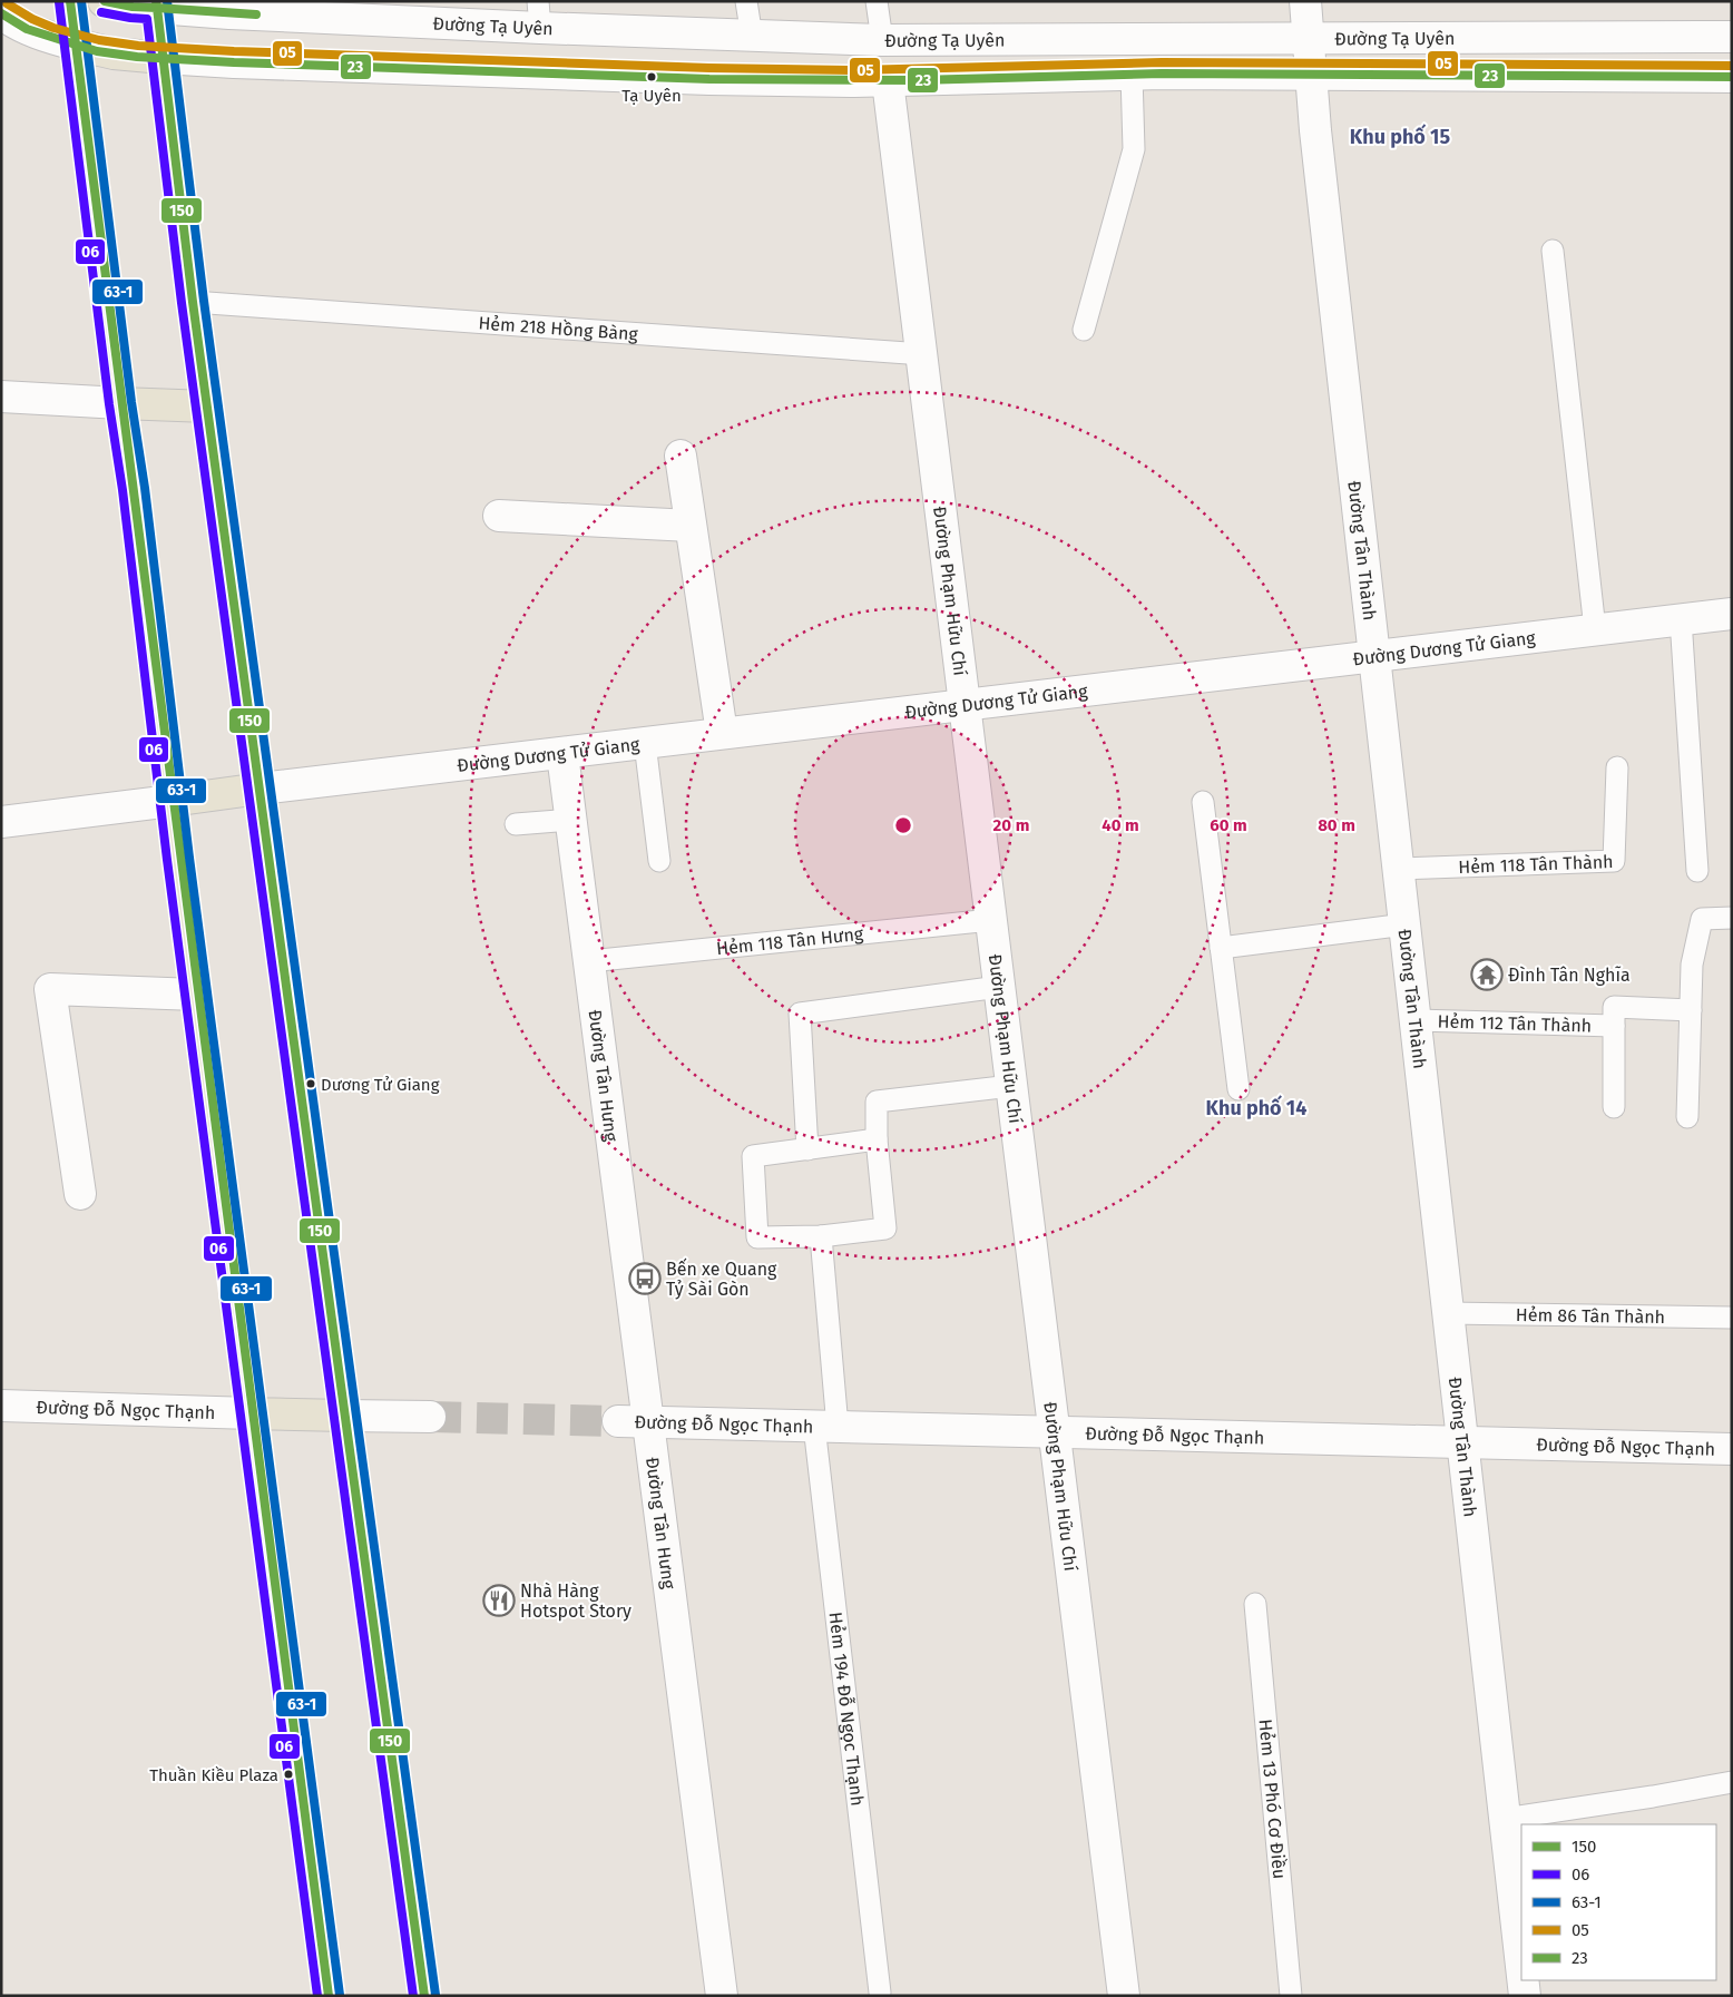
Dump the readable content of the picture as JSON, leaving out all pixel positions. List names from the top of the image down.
{
  "streets": {
    "street": [
      "Đường Tạ Uyên",
      "Đường Tân Thành",
      "Đường Phạm Hữu Chí",
      "Đường Dương Tử Giang",
      "Đường Tân Hưng",
      "Đường Đỗ Ngọc Thạnh"
    ],
    "lane": [
      "Hẻm 218 Hồng Bàng",
      "Hẻm 118 Tân Thành",
      "Hẻm 118 Tân Hưng",
      "Hẻm 112 Tân Thành",
      "Hẻm 86 Tân Thành",
      "Hẻm 194 Đỗ Ngọc Thạnh",
      "Hẻm 13 Phó Cơ Điều"
    ]
  },
  "crossings": [
    ["Đường Tạ Uyên", "Đường Tân Thành"],
    ["Đường Tạ Uyên", "Đường Phạm Hữu Chí"],
    ["Hẻm 218 Hồng Bàng", "Đường Phạm Hữu Chí"],
    ["Đường Tân Thành", "Đường Dương Tử Giang"],
    ["Đường Tân Thành", "Hẻm 118 Tân Thành"],
    ["Đường Tân Thành", "Hẻm 112 Tân Thành"],
    ["Đường Tân Thành", "Hẻm 86 Tân Thành"],
    ["Đường Tân Thành", "Đường Đỗ Ngọc Thạnh"],
    ["Đường Phạm Hữu Chí", "Đường Dương Tử Giang"],
    ["Đường Phạm Hữu Chí", "Hẻm 118 Tân Hưng"],
    ["Đường Phạm Hữu Chí", "Đường Đỗ Ngọc Thạnh"],
    ["Đường Dương Tử Giang", "Đường Tân Hưng"],
    ["Hẻm 118 Tân Hưng", "Đường Tân Hưng"],
    ["Đường Tân Hưng", "Đường Đỗ Ngọc Thạnh"],
    ["Đường Đỗ Ngọc Thạnh", "Hẻm 194 Đỗ Ngọc Thạnh"]
  ],
  "districts": ["Khu phố 15", "Khu phố 14"],
  "places": {
    "other": ["Tạ Uyên", "Dương Tử Giang", "Thuần Kiều Plaza"],
    "temple": ["Đình Tân Nghĩa"],
    "bus stop": ["Bến xe Quang Tỷ Sài Gòn"],
    "restaurant": ["Nhà Hàng Hotspot Story"]
  },
  "lines": [
    "transit line 150",
    "transit line 63-1",
    "transit line 23",
    "transit line 06",
    "transit line 05"
  ],
  "legend": [
    "150",
    "06",
    "63-1",
    "05",
    "23"
  ],
  "rings": [
    "20 m",
    "40 m",
    "60 m",
    "80 m"
  ]
}
